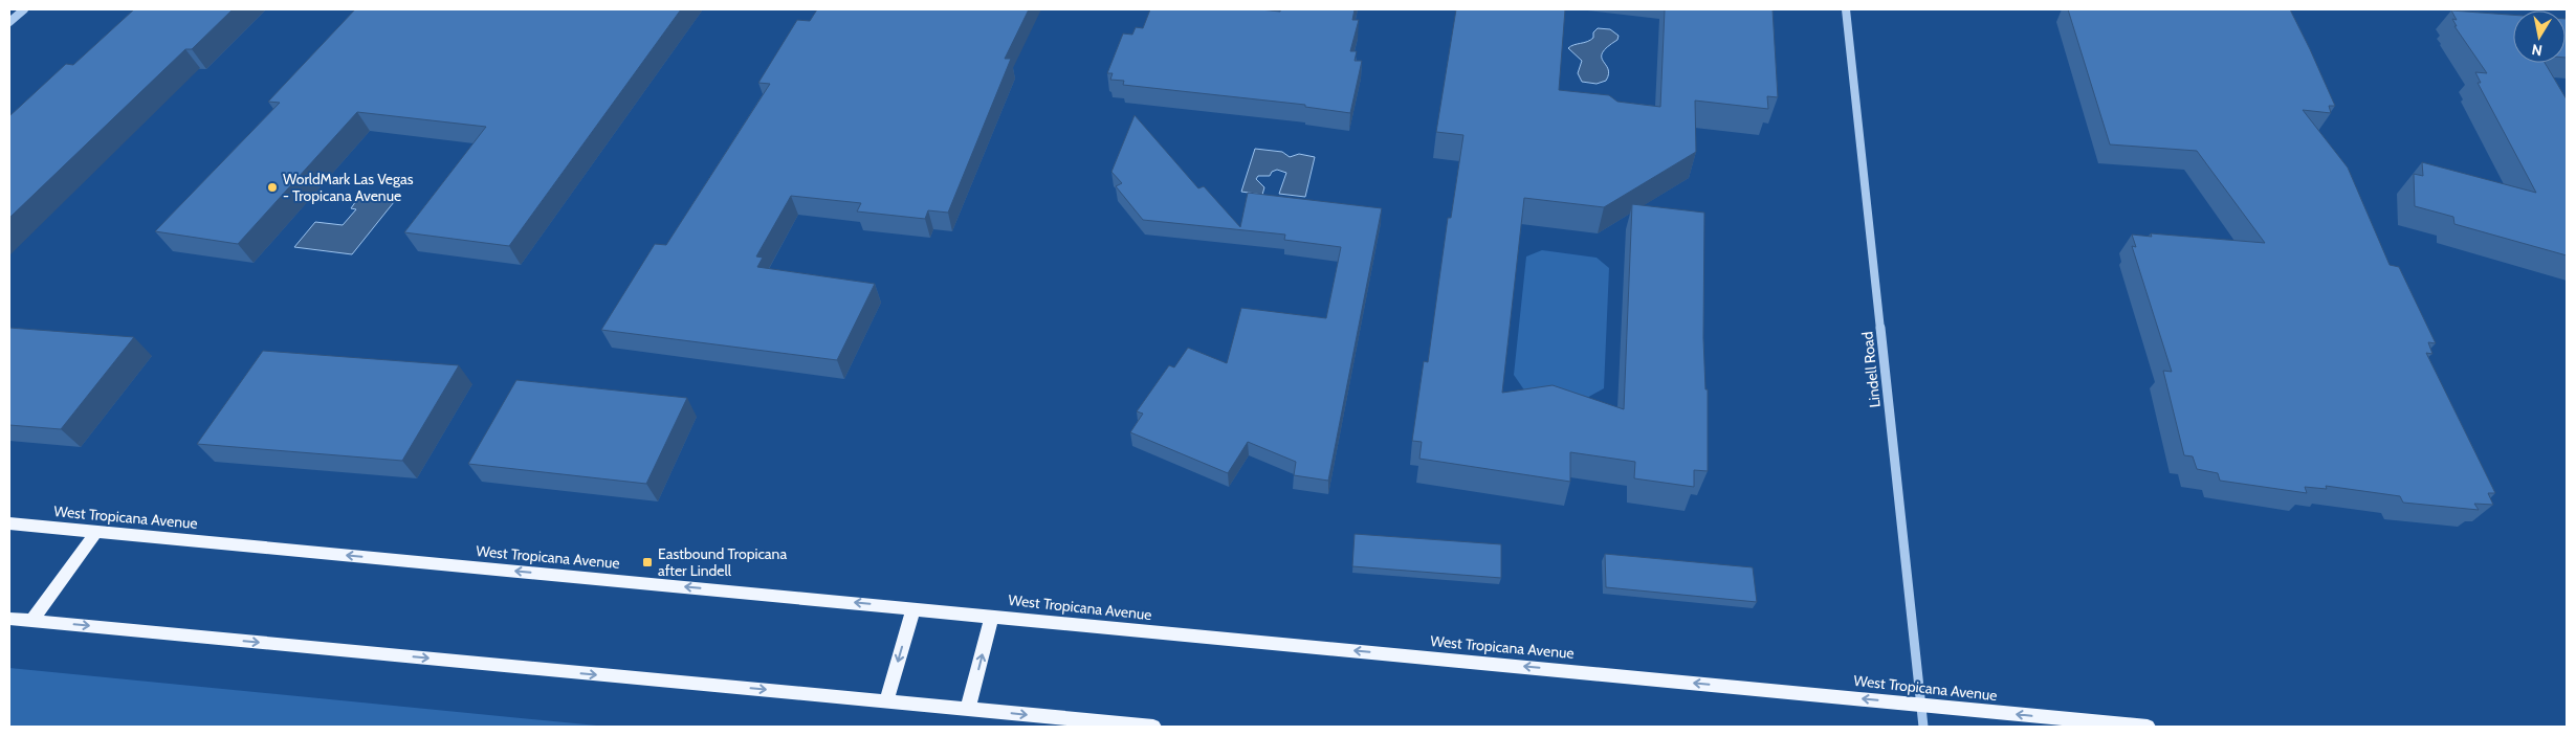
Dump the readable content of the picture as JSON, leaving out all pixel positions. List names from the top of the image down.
{
  "streets": {
    "main road": ["West Tropicana Avenue"],
    "street": ["Lindell Road"]
  },
  "crossings": [
    ["Lindell Road", "West Tropicana Avenue"]
  ],
  "places": {
    "other": ["WorldMark Las Vegas - Tropicana Avenue"],
    "transit": ["Eastbound Tropicana after Lindell"]
  },
  "north": "bottom"
}
